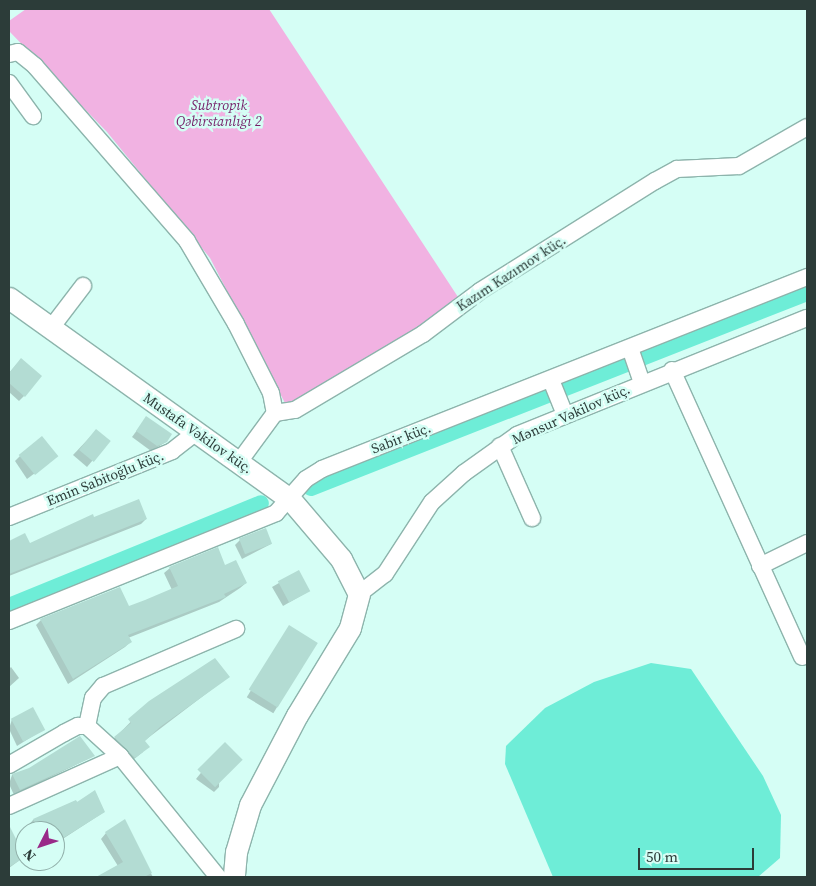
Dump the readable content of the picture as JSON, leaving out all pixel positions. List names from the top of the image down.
{
  "streets": {
    "street": [
      "Kazım Kazımov küç.",
      "Mənsur Vəkilov küç.",
      "Mustafa Vəkilov küç.",
      "Sabir küç.",
      "Emin Sabitoğlu küç."
    ]
  },
  "crossings": [
    ["Mənsur Vəkilov küç.", "Mustafa Vəkilov küç."],
    ["Mustafa Vəkilov küç.", "Sabir küç."],
    ["Mustafa Vəkilov küç.", "Emin Sabitoğlu küç."]
  ],
  "parks": ["Subtropik Qəbirstanlığı 2"],
  "scale_bar": "50 m",
  "north": "bottom left"
}
